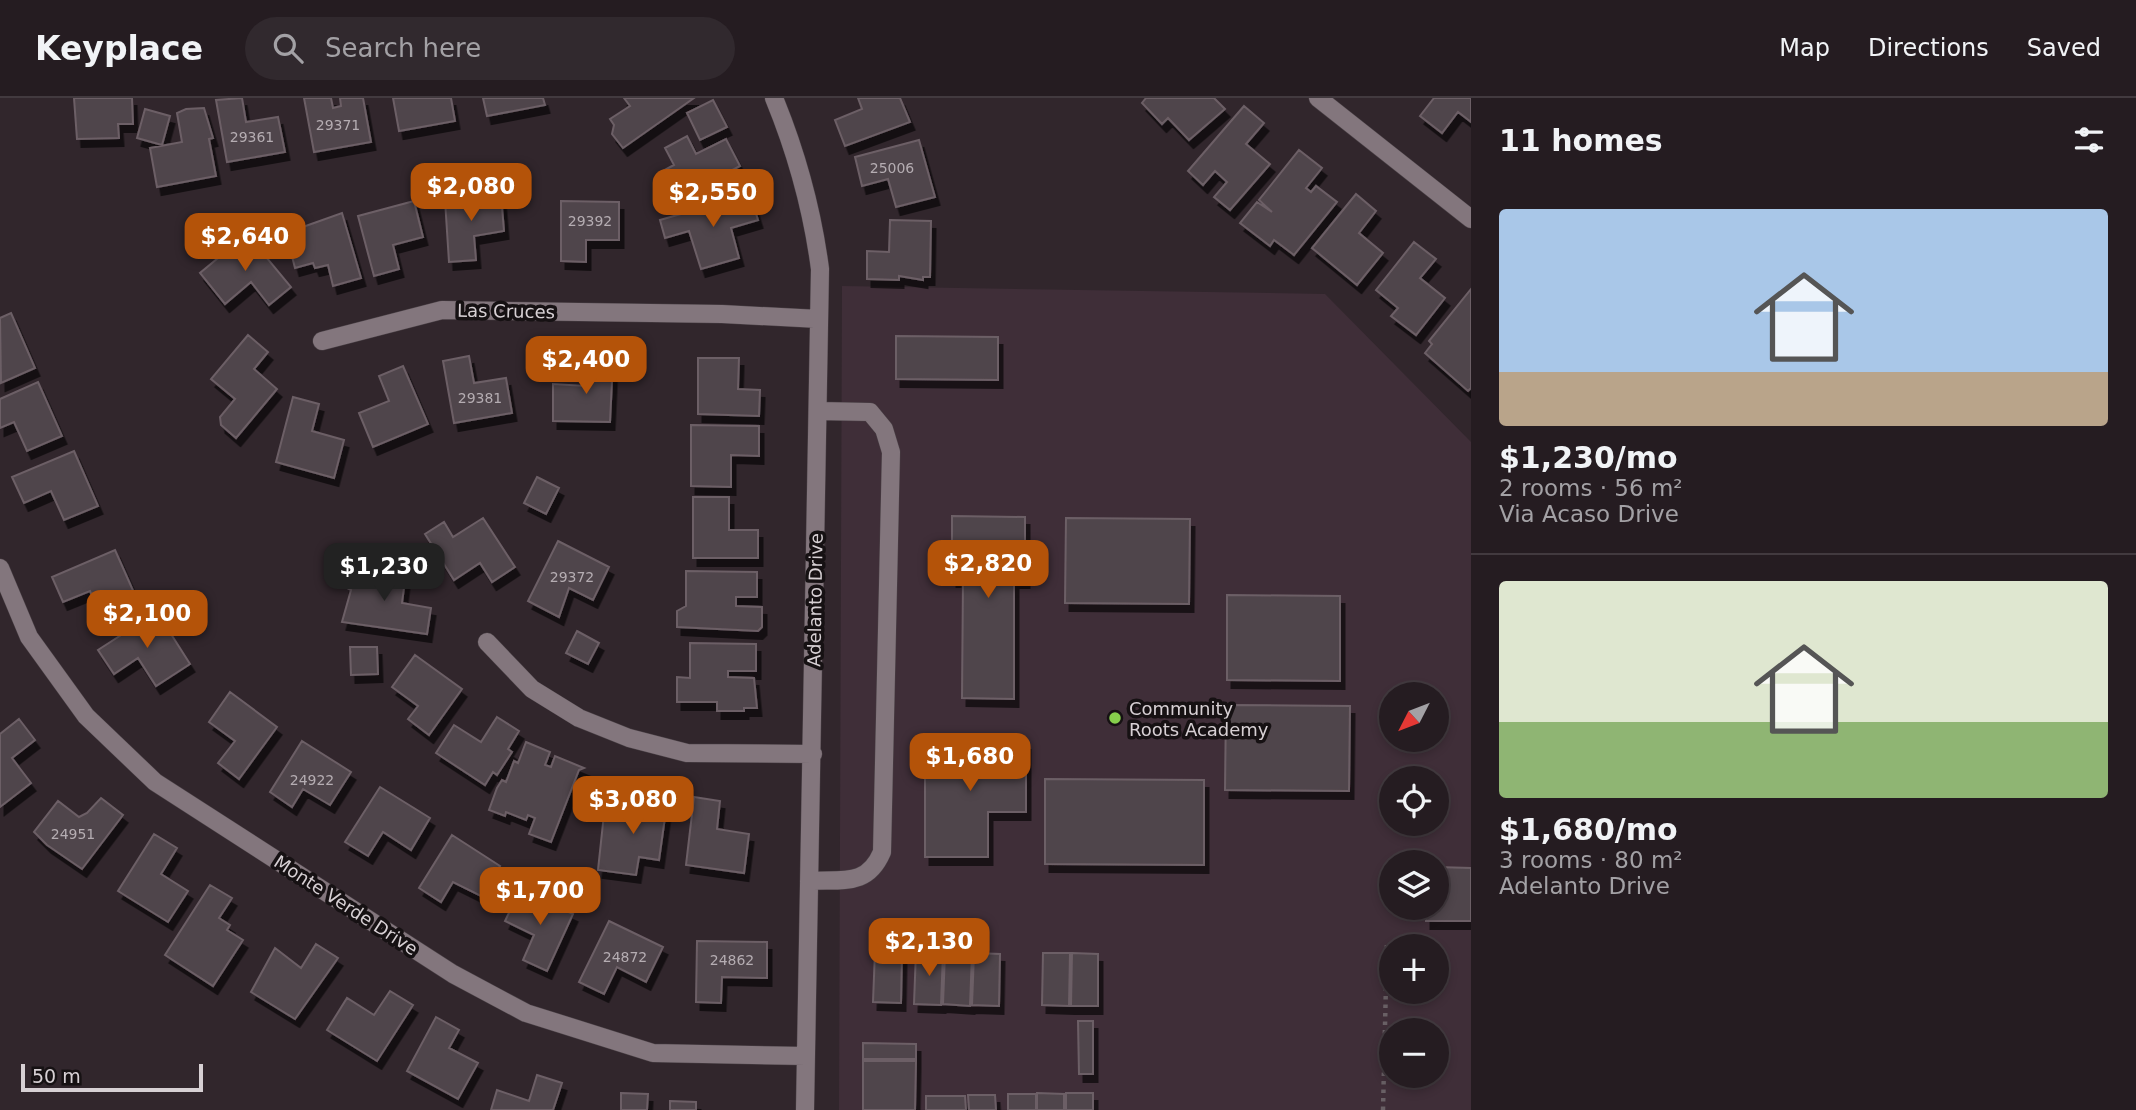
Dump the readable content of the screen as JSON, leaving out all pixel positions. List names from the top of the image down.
{
  "streets": {
    "street": ["Las Cruces", "Adelanto Drive", "Monte Verde Drive"]
  },
  "crossings": [
    ["Las Cruces", "Adelanto Drive"],
    ["Adelanto Drive", "Monte Verde Drive"]
  ],
  "places": ["Community Roots Academy"],
  "house_numbers": [
    "29371",
    "29361",
    "25006",
    "29392",
    "29381",
    "29372",
    "24922",
    "24951",
    "24872",
    "24862"
  ],
  "scale_bar": "50 m",
  "north": "bottom left",
  "page": {
    "header": "Keyplace",
    "search": "Search here",
    "nav": ["Map", "Directions", "Saved"],
    "heading": "11 homes",
    "price": [
      "$2,080",
      "$2,550",
      "$2,640",
      "$2,400",
      "$2,820",
      "$1,230",
      "$2,100",
      "$1,680",
      "$3,080",
      "$1,700",
      "$2,130"
    ],
    "list": [
      {
        "name": "$1,230/mo",
        "note": "2 rooms · 56 m² · Via Acaso Drive"
      },
      {
        "name": "$1,680/mo",
        "note": "3 rooms · 80 m² · Adelanto Drive"
      }
    ],
    "map_buttons": ["+", "−"],
    "scale": "50 m"
  }
}
